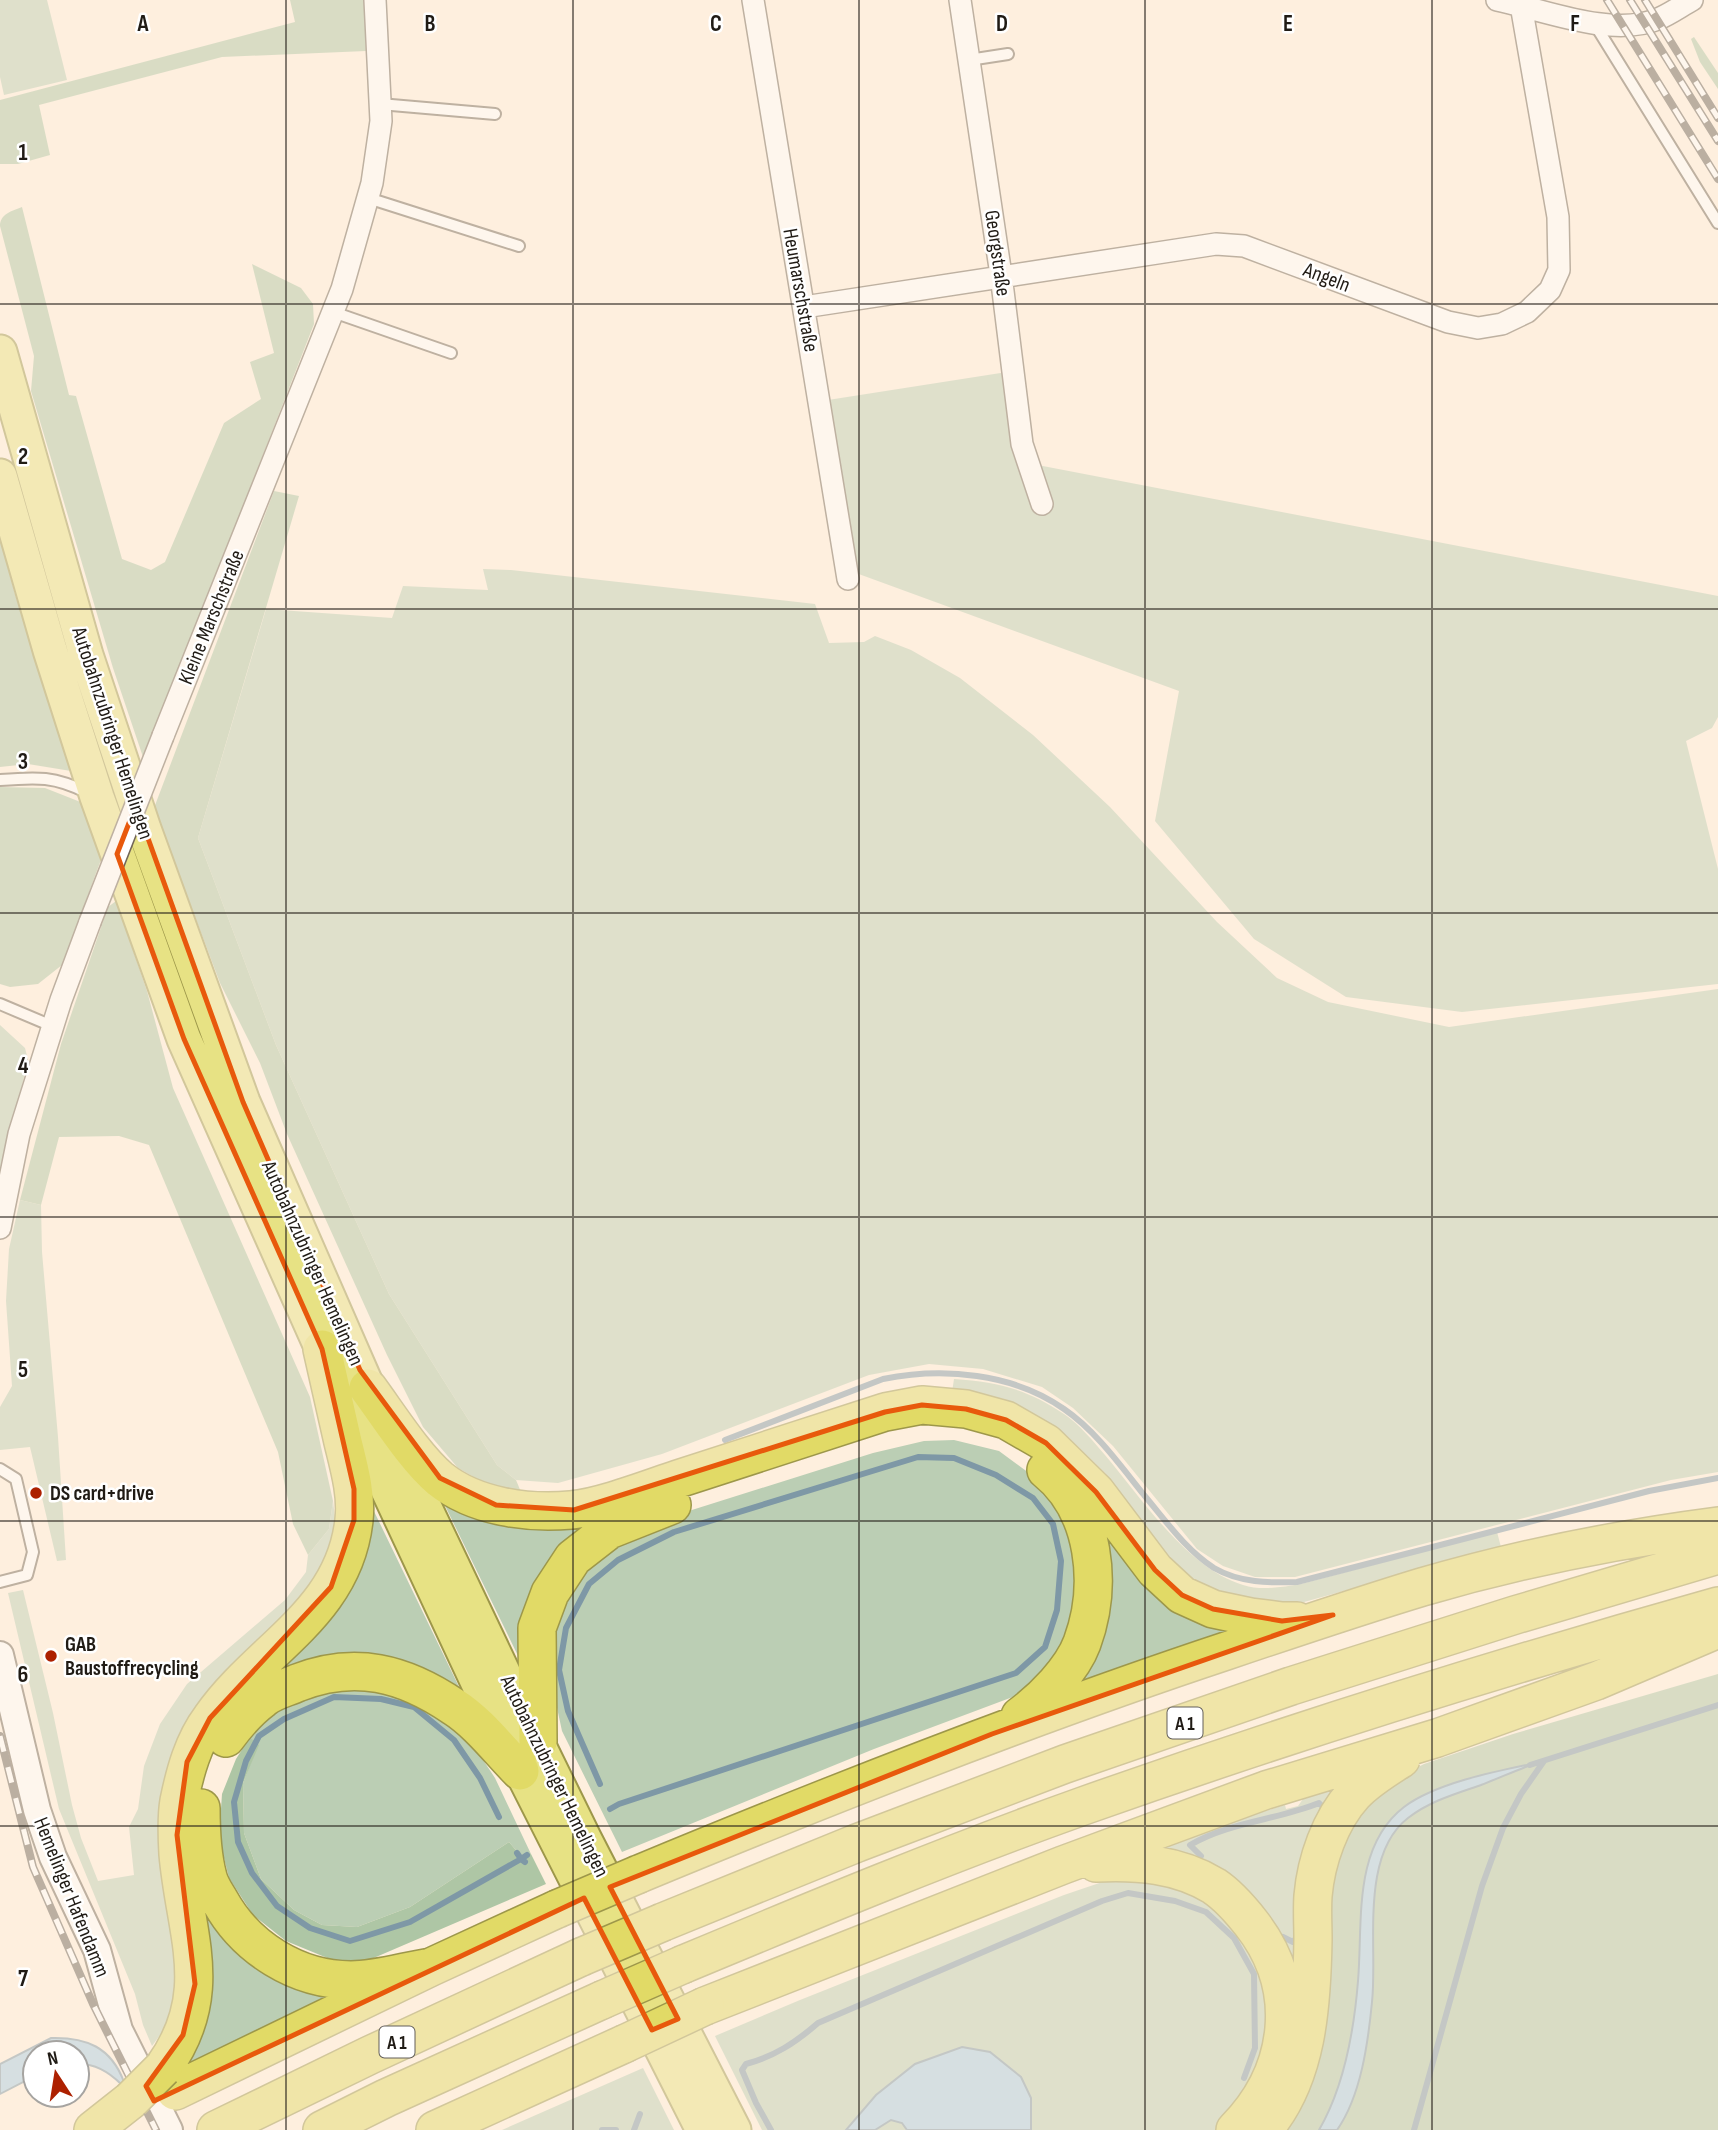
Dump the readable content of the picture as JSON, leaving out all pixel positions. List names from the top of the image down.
{
  "streets": {
    "highway": ["Autobahnzubringer Hemelingen", "A 1"],
    "street": [
      "Georgstraße",
      "Angeln",
      "Heumarschstraße",
      "Kleine Marschstraße",
      "Hemelinger Hafendamm"
    ]
  },
  "crossings": [
    ["Georgstraße", "Angeln"],
    ["Angeln", "Heumarschstraße"]
  ],
  "places": ["DS card+drive", "GAB Baustoffrecycling"],
  "north": "top",
  "grid": {
    "columns": [
      "A",
      "B",
      "C",
      "D",
      "E",
      "F"
    ],
    "rows": [
      "1",
      "2",
      "3",
      "4",
      "5",
      "6",
      "7"
    ]
  }
}
